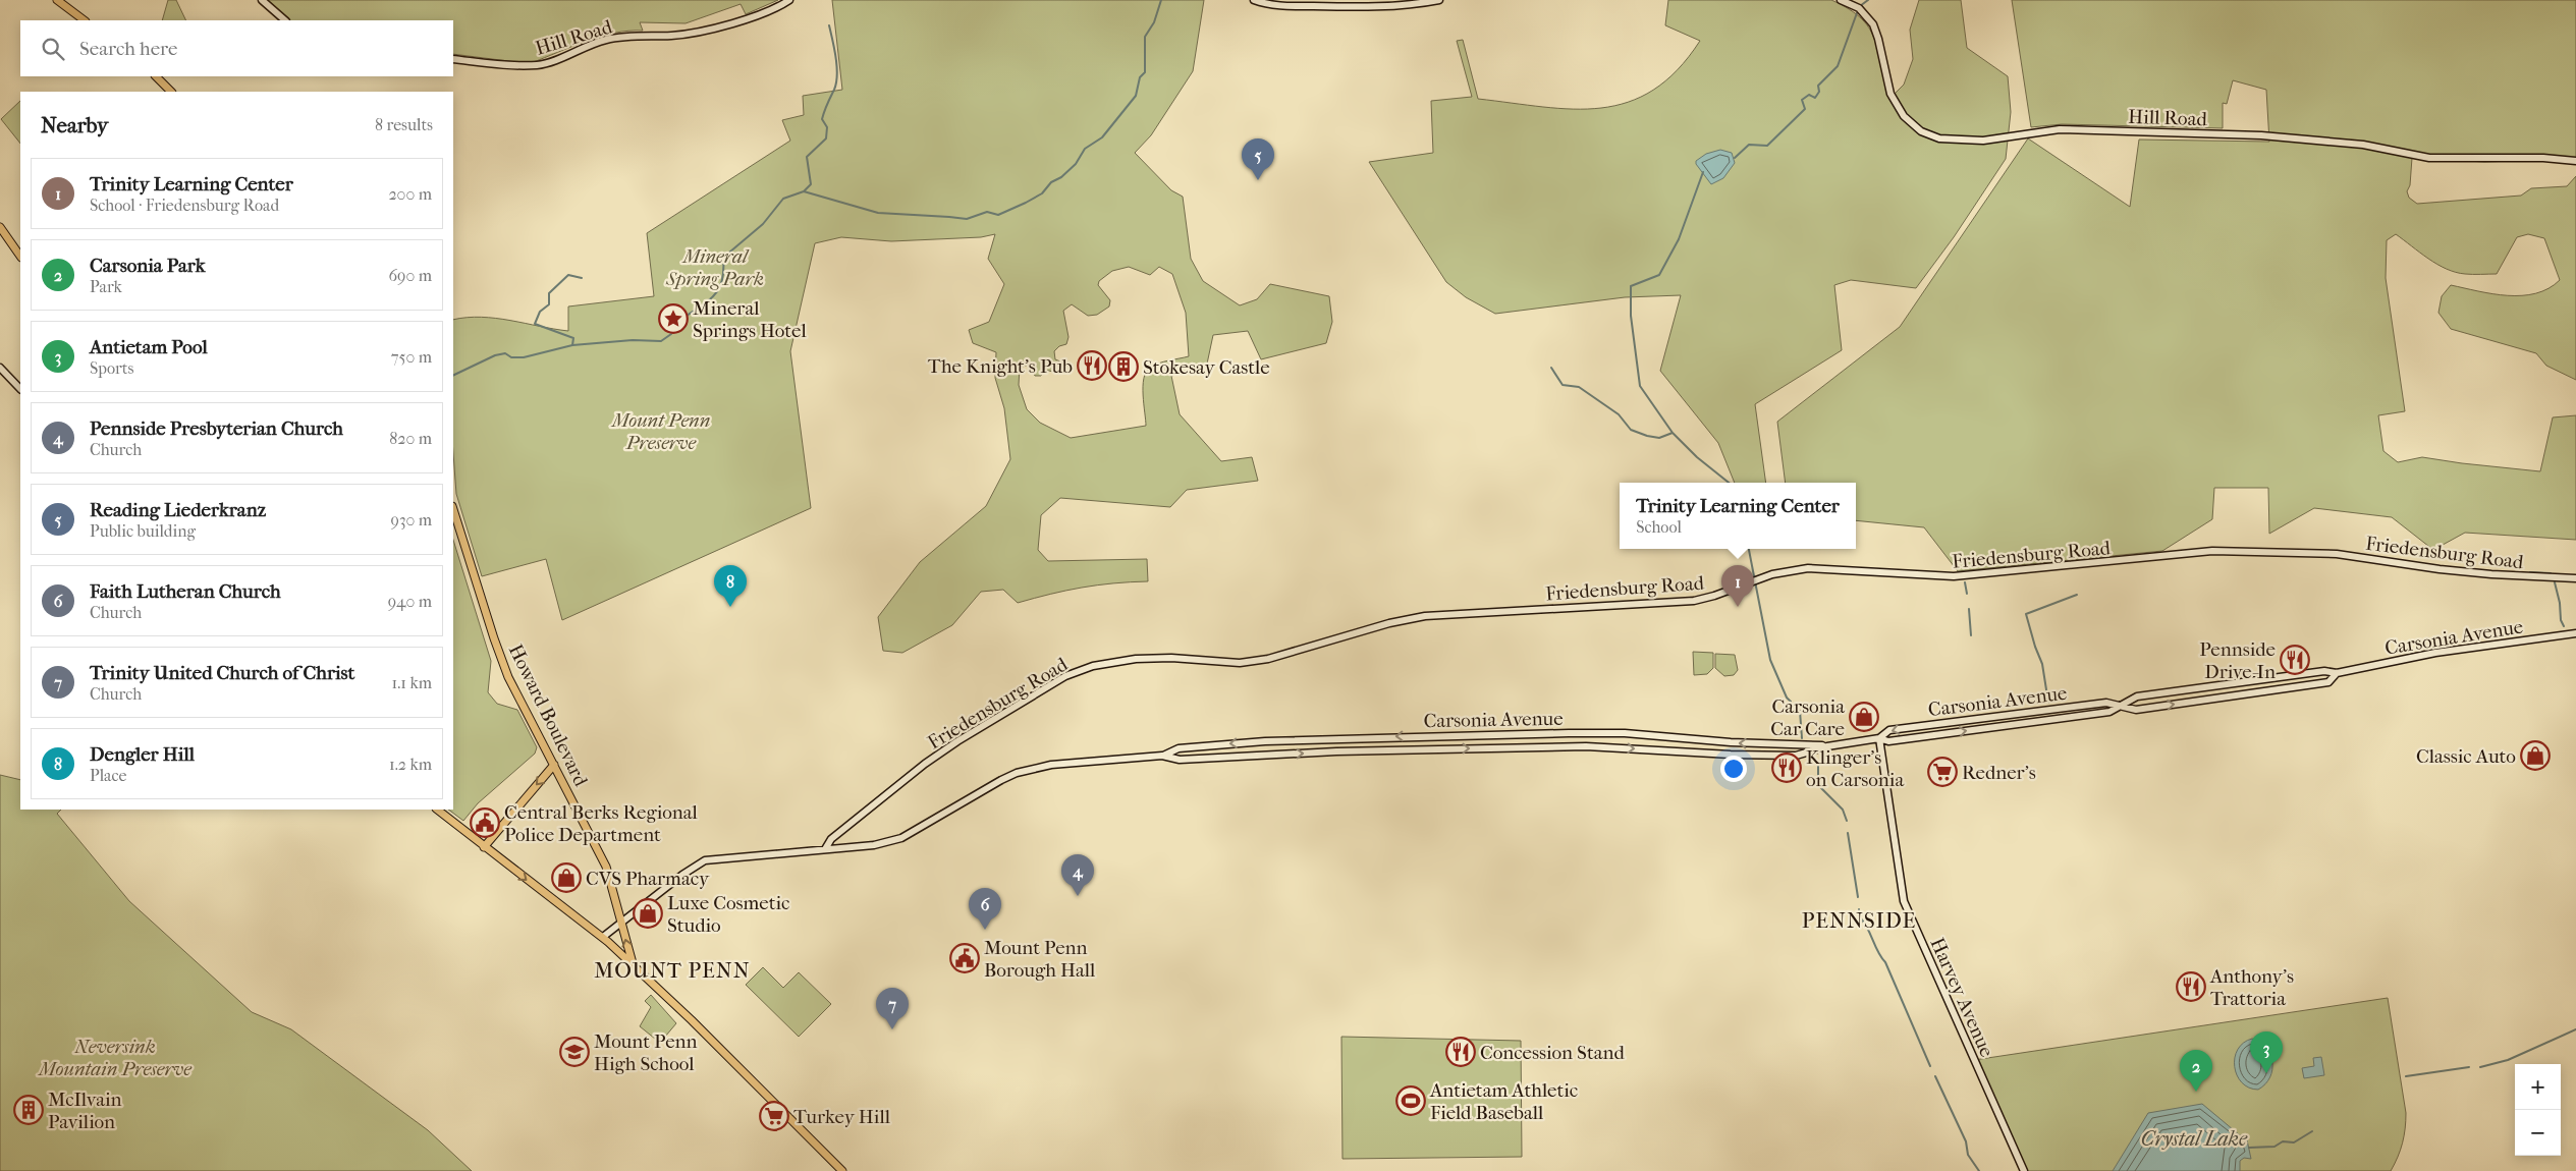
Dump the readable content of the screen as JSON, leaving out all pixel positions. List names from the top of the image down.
{
  "streets": {
    "main road": ["Howard Boulevard"],
    "street": [
      "Hill Road",
      "Friedensburg Road",
      "Carsonia Avenue",
      "Harvey Avenue"
    ]
  },
  "crossings": [
    ["Friedensburg Road", "Carsonia Avenue"],
    ["Carsonia Avenue", "Howard Boulevard"],
    ["Carsonia Avenue", "Harvey Avenue"]
  ],
  "districts": ["PENNSIDE", "MOUNT PENN"],
  "water": ["Crystal Lake"],
  "parks": ["Mineral Spring Park", "Mount Penn Preserve", "Neversink Mountain Preserve"],
  "places": {
    "place": ["Mineral Springs Hotel"],
    "restaurant": [
      "The Knight's Pub",
      "Pennside Drive-In",
      "Klinger's on Carsonia",
      "Anthony's Trattoria",
      "Concession Stand"
    ],
    "building": ["Stokesay Castle", "McIlvain Pavilion"],
    "shop": [
      "Carsonia Car Care",
      "Classic Auto",
      "CVS Pharmacy",
      "Luxe Cosmetic Studio"
    ],
    "supermarket": ["Redner's", "Turkey Hill"],
    "public building": ["Central Berks Regional Police Department", "Mount Penn Borough Hall"],
    "school or university": ["Mount Penn High School"],
    "sports": ["Antietam Athletic Field Baseball"]
  },
  "page": {
    "search": "Search here",
    "heading": ["Nearby", "8 results"],
    "pins": [
      "5",
      "1",
      "8",
      "4",
      "6",
      "7",
      "3",
      "2"
    ],
    "list": [
      {
        "mark": "1",
        "name": "Trinity Learning Center",
        "note": "School · Friedensburg Road",
        "value": "200 m"
      },
      {
        "mark": "2",
        "name": "Carsonia Park",
        "note": "Park",
        "value": "690 m"
      },
      {
        "mark": "3",
        "name": "Antietam Pool",
        "note": "Sports",
        "value": "750 m"
      },
      {
        "mark": "4",
        "name": "Pennside Presbyterian Church",
        "note": "Church",
        "value": "820 m"
      },
      {
        "mark": "5",
        "name": "Reading Liederkranz",
        "note": "Public building",
        "value": "930 m"
      },
      {
        "mark": "6",
        "name": "Faith Lutheran Church",
        "note": "Church",
        "value": "940 m"
      },
      {
        "mark": "7",
        "name": "Trinity United Church of Christ",
        "note": "Church",
        "value": "1.1 km"
      },
      {
        "mark": "8",
        "name": "Dengler Hill",
        "note": "Place",
        "value": "1.2 km"
      }
    ],
    "popup": ["Trinity Learning Center", "School"],
    "map_buttons": ["+", "−"]
  }
}
